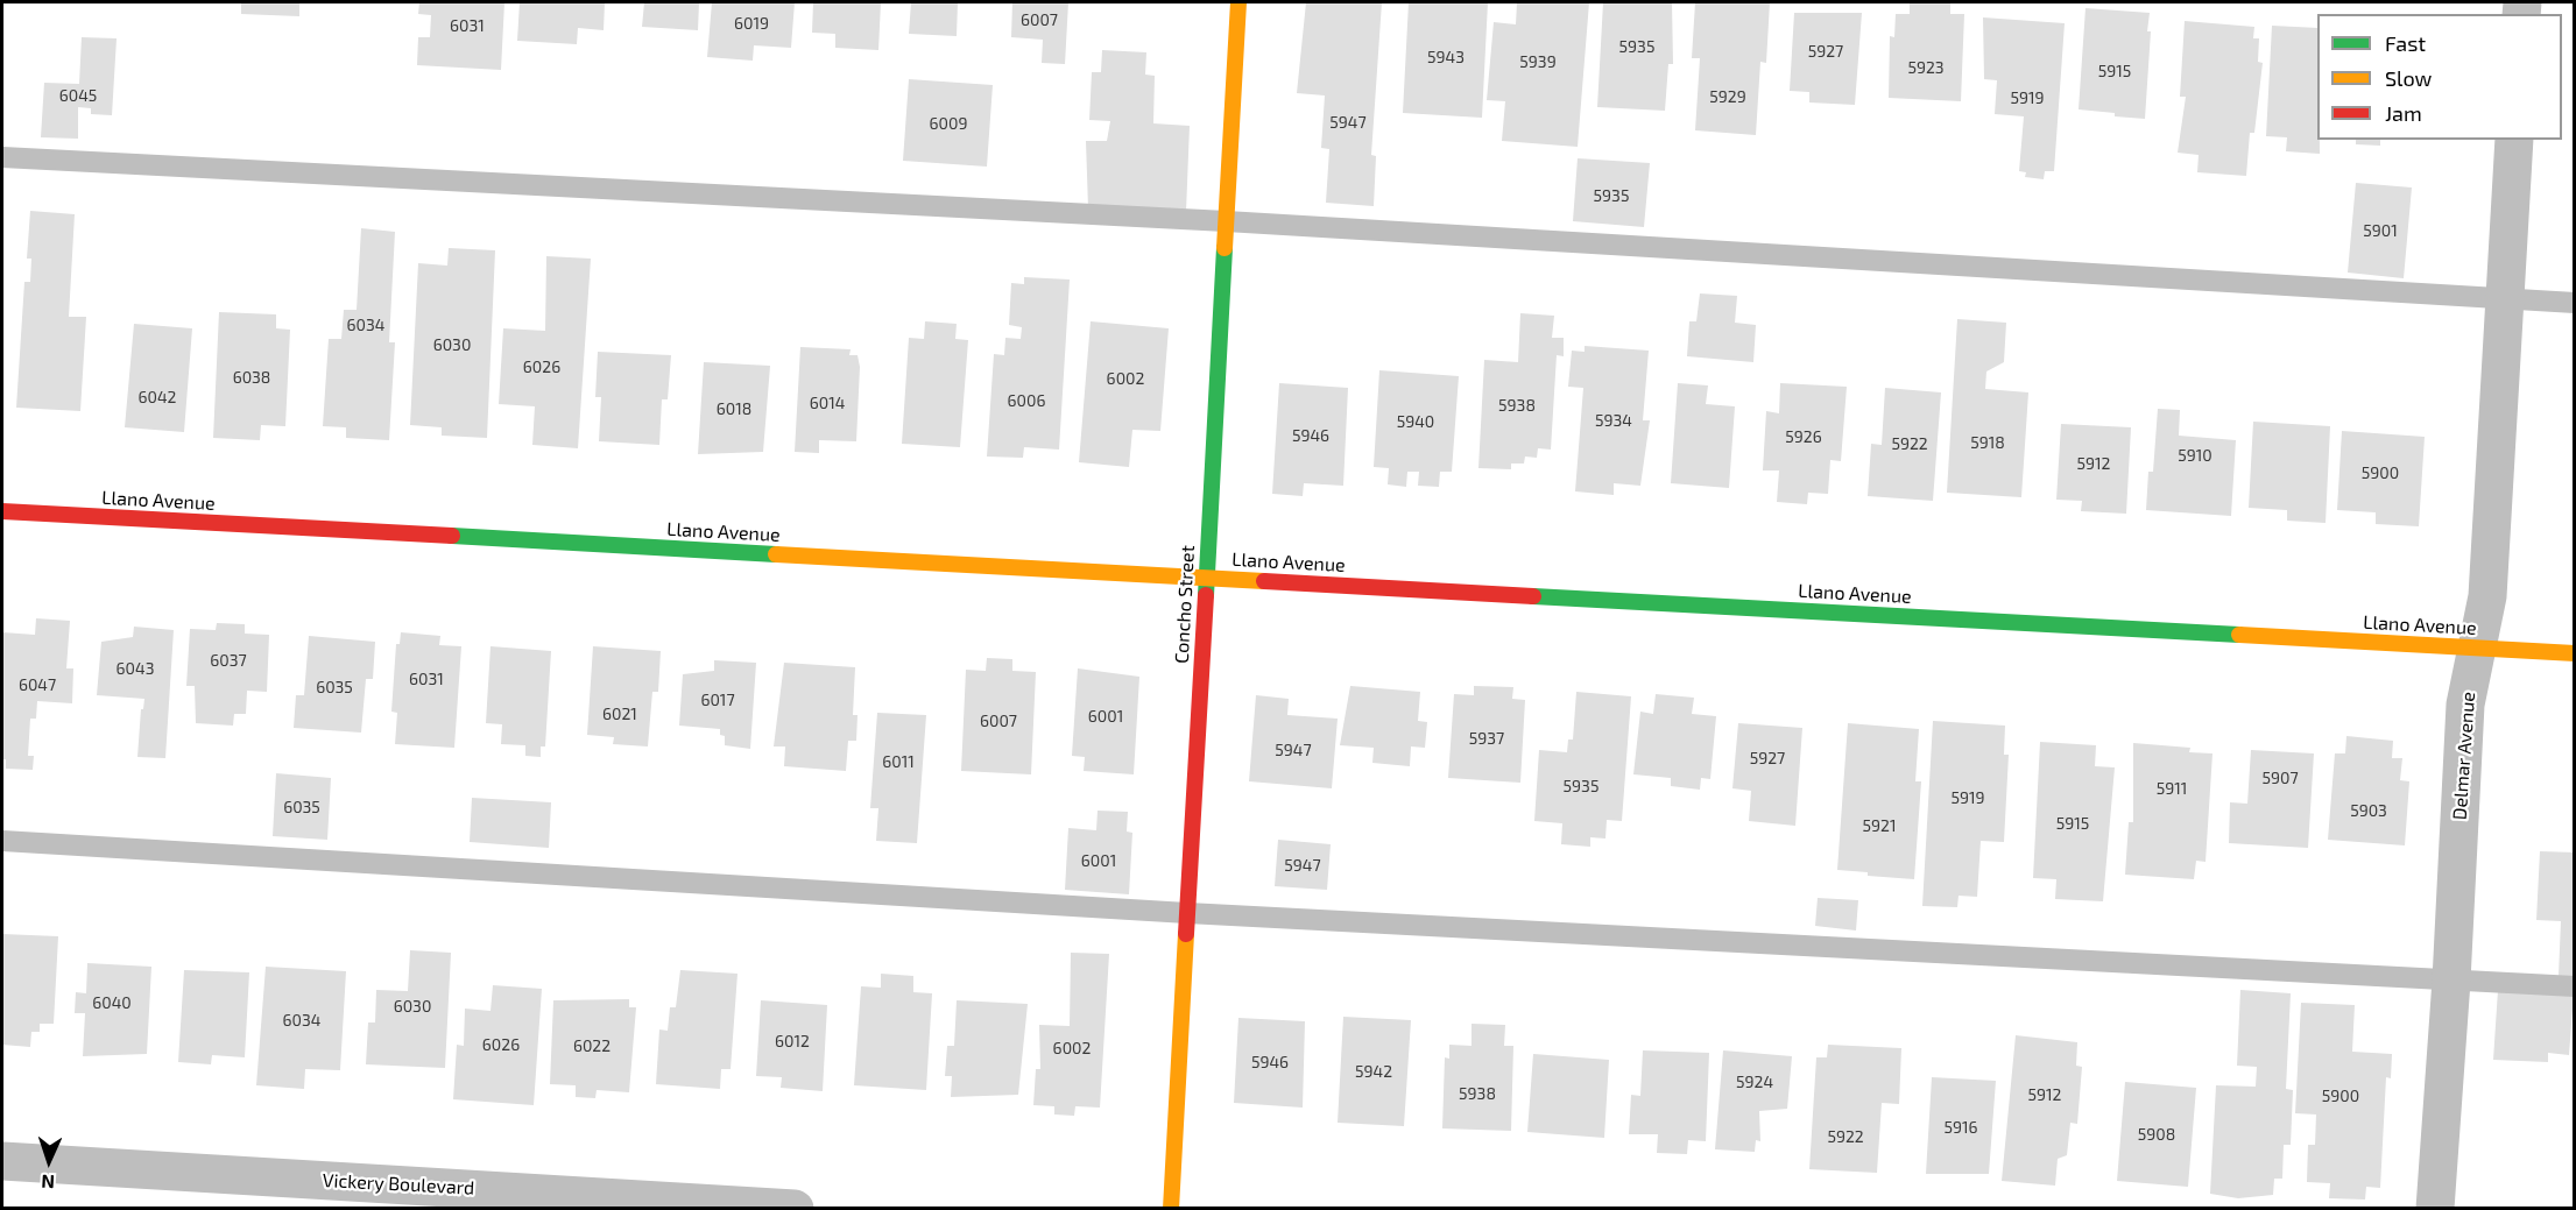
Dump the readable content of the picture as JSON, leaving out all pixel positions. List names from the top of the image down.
{
  "streets": {
    "street": [
      "Llano Avenue",
      "Concho Street",
      "Delmar Avenue",
      "Vickery Boulevard"
    ]
  },
  "crossings": [
    ["Llano Avenue", "Concho Street"],
    ["Llano Avenue", "Delmar Avenue"]
  ],
  "house_numbers": [
    "6007",
    "6019",
    "6031",
    "5935",
    "5927",
    "5943",
    "5939",
    "5923",
    "5915",
    "6045",
    "5929",
    "5919",
    "5947",
    "6009",
    "5935",
    "5901",
    "6034",
    "6030",
    "6026",
    "6038",
    "6002",
    "6042",
    "6006",
    "6014",
    "5938",
    "6018",
    "5934",
    "5940",
    "5946",
    "5926",
    "5918",
    "5922",
    "5910",
    "5912",
    "5900",
    "6037",
    "6043",
    "6031",
    "6047",
    "6035",
    "6017",
    "6021",
    "6001",
    "6007",
    "5937",
    "5947",
    "5927",
    "6011",
    "5907",
    "5935",
    "5911",
    "5919",
    "6035",
    "5903",
    "5915",
    "5921",
    "6001",
    "5947",
    "6040",
    "6030",
    "6034",
    "6012",
    "6026",
    "6022",
    "6002",
    "5946",
    "5942",
    "5924",
    "5938",
    "5912",
    "5900",
    "5916",
    "5908",
    "5922"
  ],
  "legend": ["Fast", "Slow", "Jam"],
  "north": "bottom"
}
